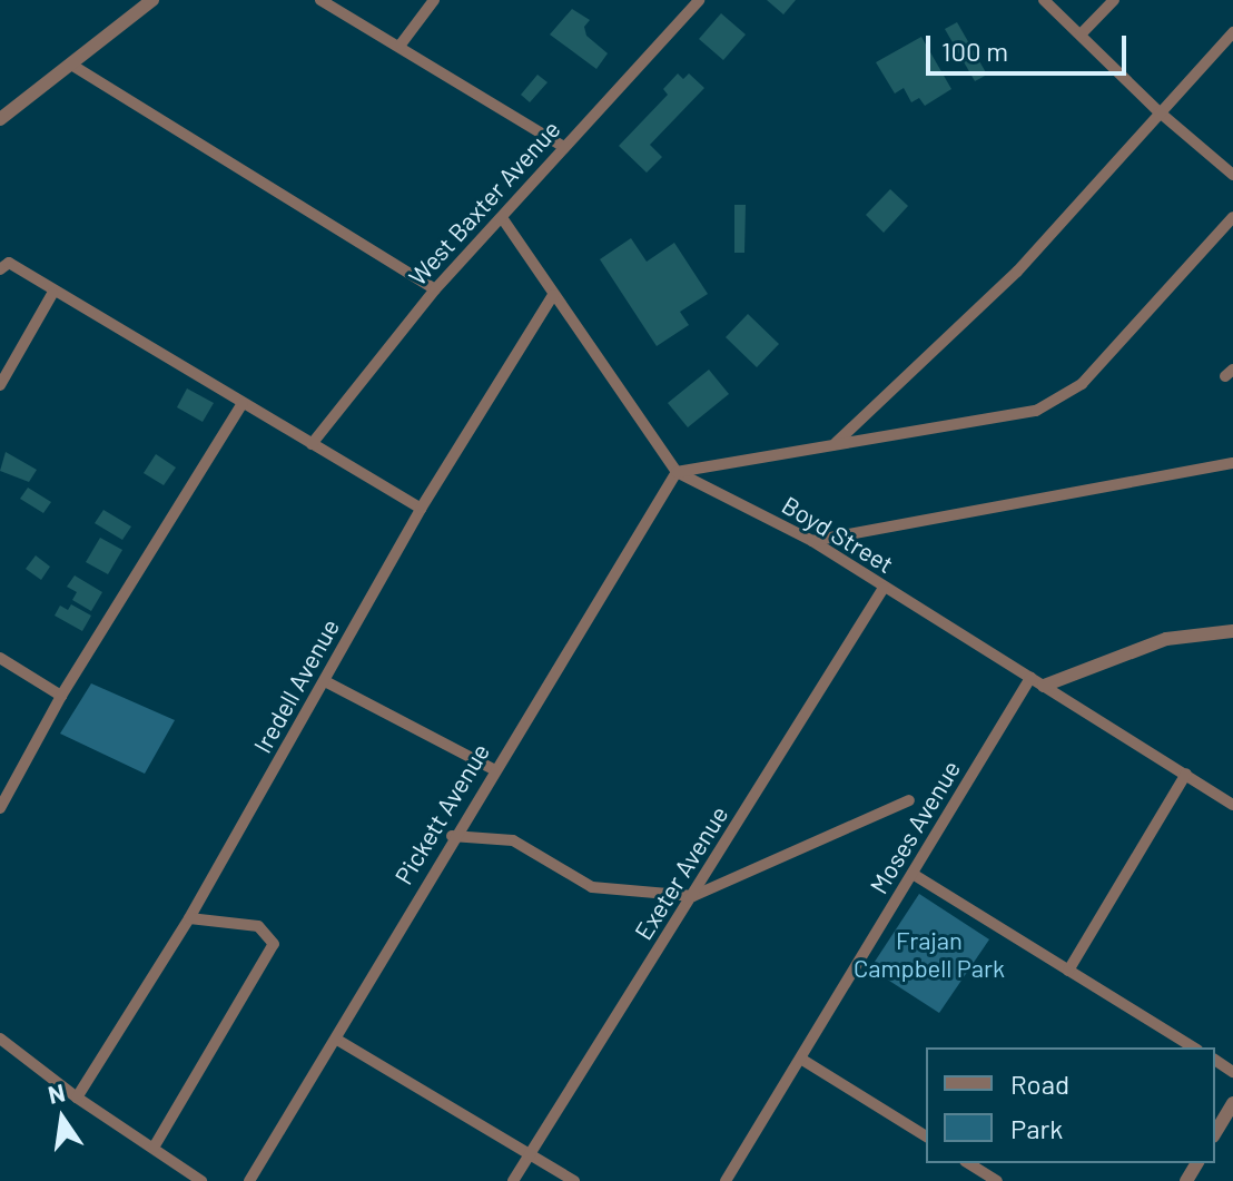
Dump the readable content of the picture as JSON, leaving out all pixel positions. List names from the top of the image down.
{
  "streets": {
    "street": [
      "West Baxter Avenue",
      "Boyd Street",
      "Iredell Avenue",
      "Pickett Avenue",
      "Moses Avenue",
      "Exeter Avenue"
    ]
  },
  "crossings": [
    ["West Baxter Avenue", "Boyd Street"],
    ["Boyd Street", "Iredell Avenue"],
    ["Boyd Street", "Pickett Avenue"],
    ["Boyd Street", "Moses Avenue"],
    ["Boyd Street", "Exeter Avenue"]
  ],
  "parks": ["Frajan Campbell Park"],
  "legend": ["Road", "Park"],
  "scale_bar": "100 m",
  "north": "top"
}
